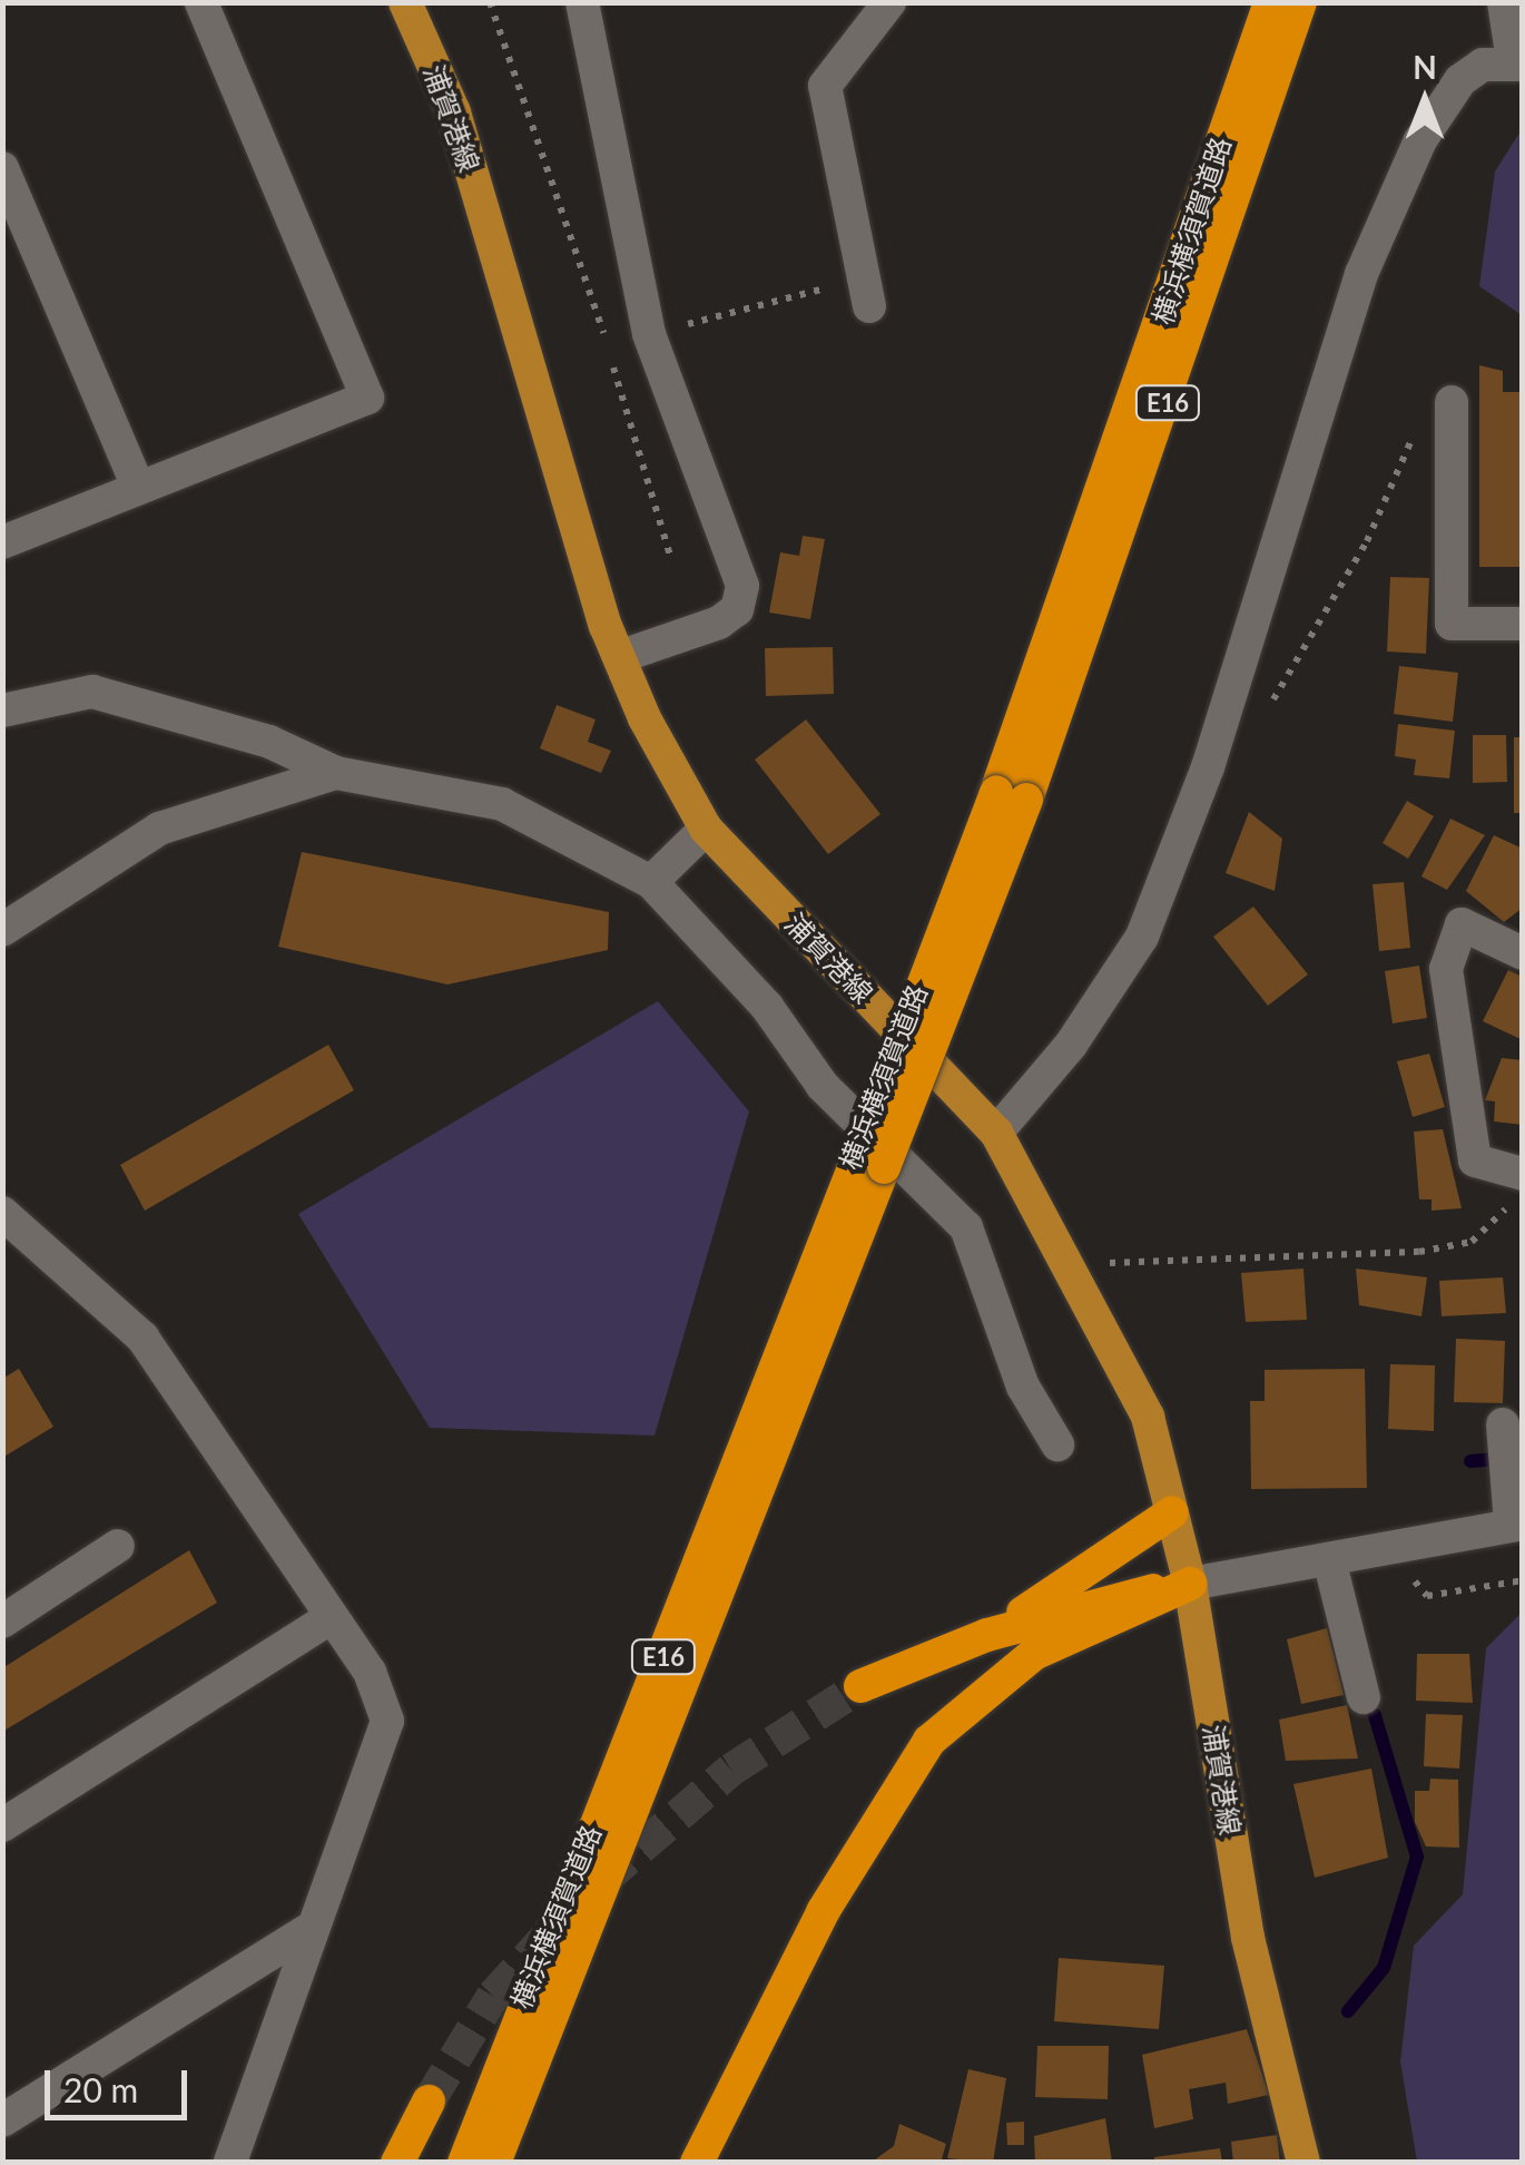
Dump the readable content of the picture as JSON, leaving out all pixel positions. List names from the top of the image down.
{
  "streets": {
    "highway": ["横浜横須賀道路", "E16"],
    "main road": ["浦賀港線"]
  },
  "scale_bar": "20 m",
  "north": "top"
}
